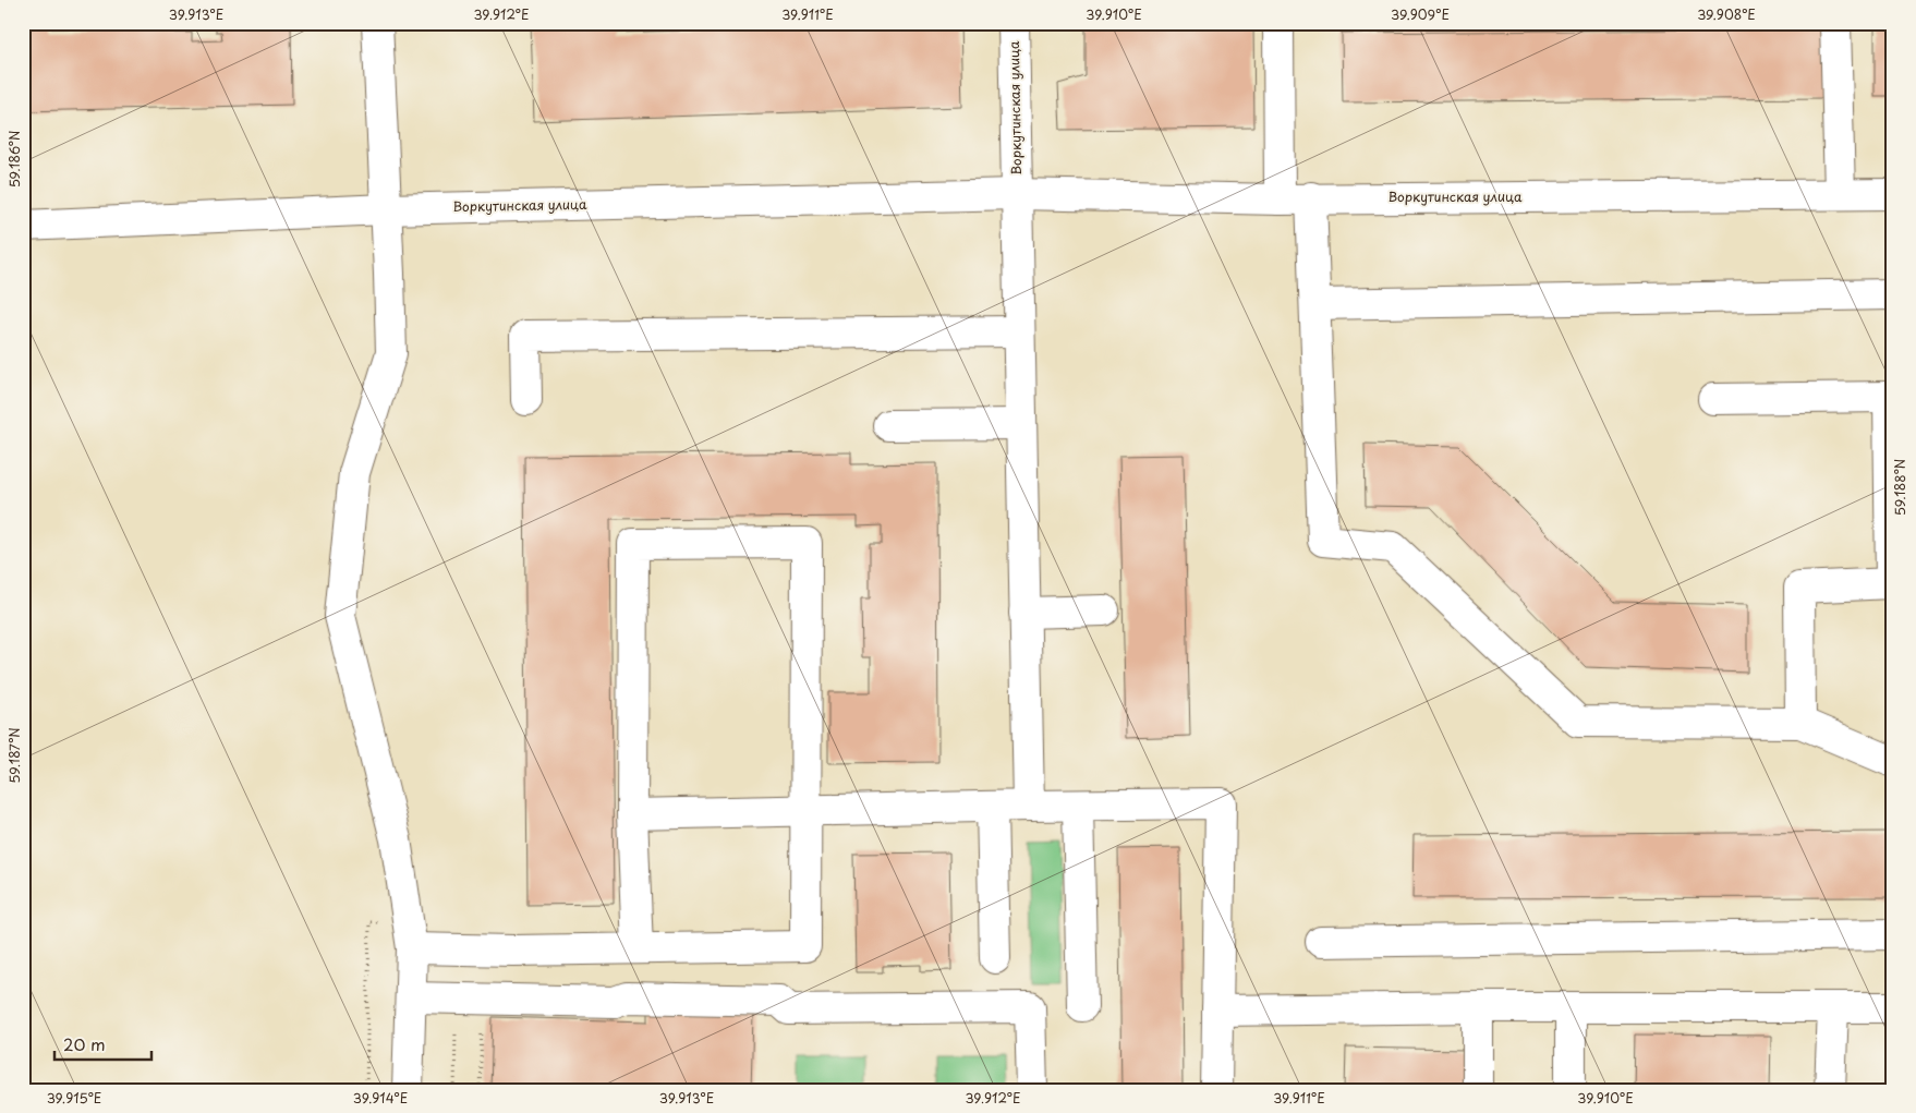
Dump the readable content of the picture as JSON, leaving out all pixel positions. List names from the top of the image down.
{
  "streets": {
    "street": ["Воркутинская улица"]
  },
  "scale_bar": "20 m",
  "coordinates": [
    "39.913°E",
    "39.912°E",
    "39.911°E",
    "39.910°E",
    "39.909°E",
    "39.908°E",
    "59.186°N",
    "59.188°N",
    "59.187°N",
    "39.915°E",
    "39.914°E"
  ]
}
